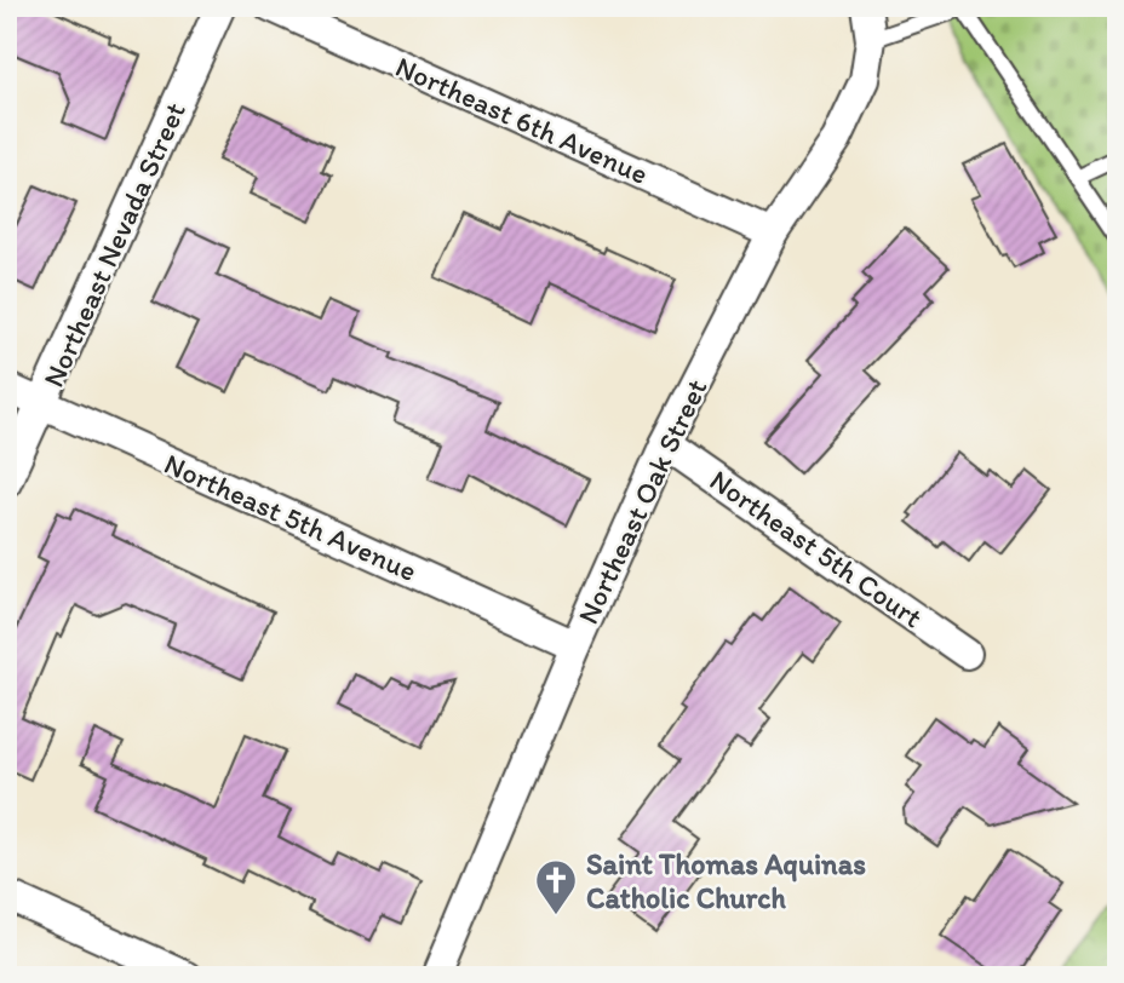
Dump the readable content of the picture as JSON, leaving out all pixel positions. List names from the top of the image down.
{
  "streets": {
    "street": [
      "Northeast 6th Avenue",
      "Northeast Nevada Street",
      "Northeast Oak Street",
      "Northeast 5th Avenue",
      "Northeast 5th Court"
    ]
  },
  "crossings": [
    ["Northeast 6th Avenue", "Northeast Oak Street"],
    ["Northeast Nevada Street", "Northeast 5th Avenue"],
    ["Northeast Oak Street", "Northeast 5th Avenue"],
    ["Northeast Oak Street", "Northeast 5th Court"]
  ],
  "places": {
    "church": ["Saint Thomas Aquinas Catholic Church"]
  }
}
